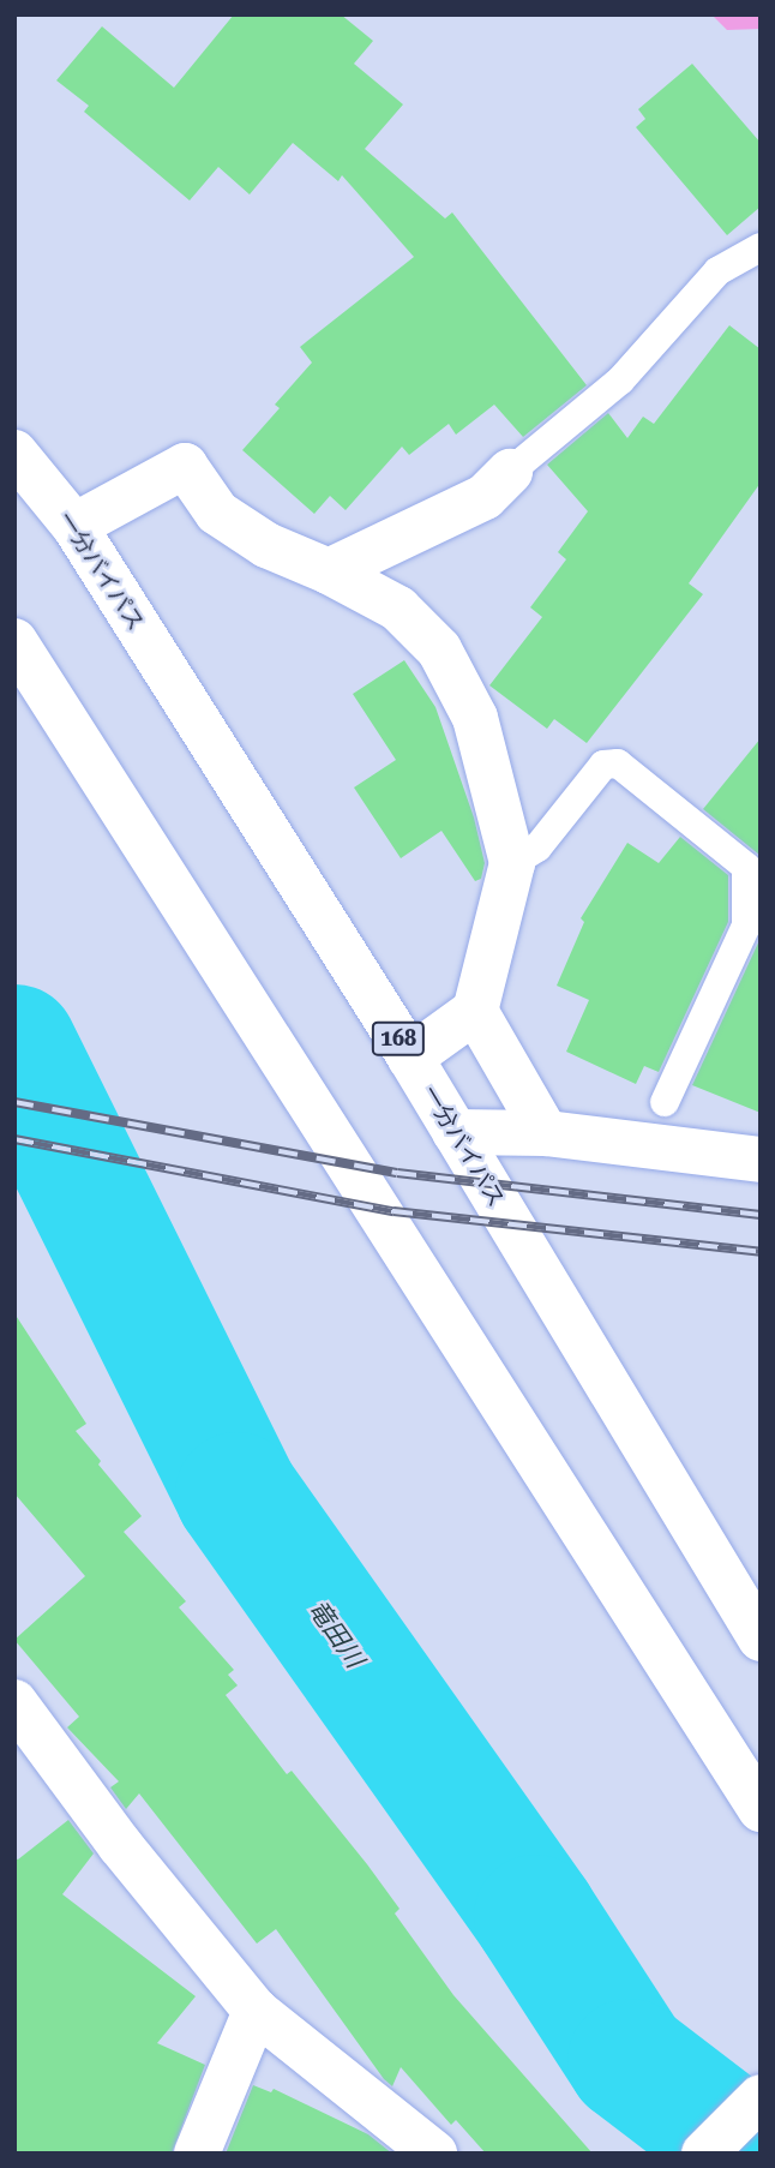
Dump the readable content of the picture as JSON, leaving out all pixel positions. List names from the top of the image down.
{
  "streets": {
    "main road": ["一分バイパス", "168"]
  },
  "water": ["竜田川"]
}
